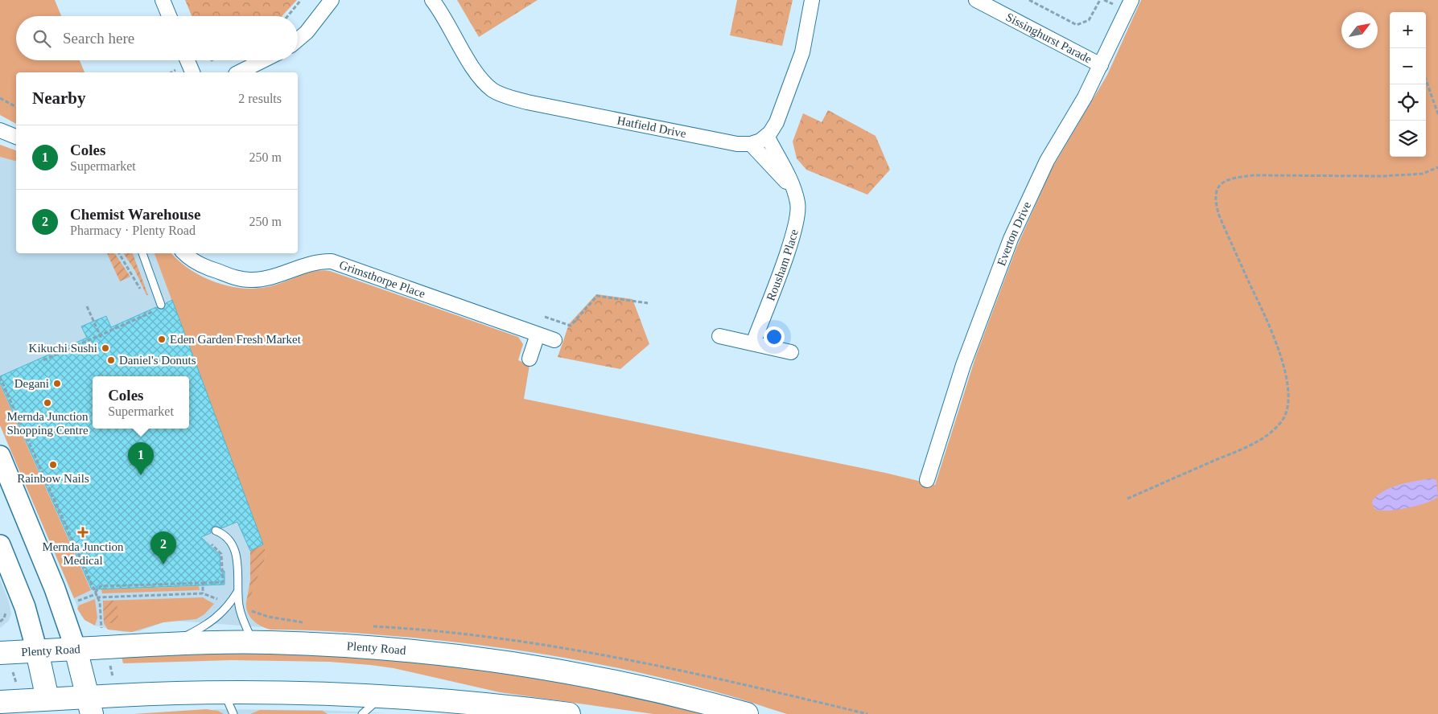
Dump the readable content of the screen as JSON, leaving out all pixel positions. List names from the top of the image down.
{
  "streets": {
    "main road": ["Plenty Road"],
    "street": [
      "Sissinghurst Parade",
      "Hatfield Drive",
      "Everton Drive",
      "Rousham Place",
      "Grimsthorpe Place"
    ]
  },
  "crossings": [
    ["Sissinghurst Parade", "Everton Drive"],
    ["Hatfield Drive", "Rousham Place"]
  ],
  "places": {
    "other": [
      "Eden Garden Fresh Market",
      "Kikuchi Sushi",
      "Daniel's Donuts",
      "Degani",
      "Mernda Junction Shopping Centre",
      "Rainbow Nails"
    ],
    "health": ["Mernda Junction Medical"]
  },
  "north": "top right",
  "page": {
    "map_buttons": ["+", "−"],
    "search": "Search here",
    "heading": ["Nearby", "2 results"],
    "list": [
      {
        "mark": "1",
        "name": "Coles",
        "note": "Supermarket",
        "value": "250 m"
      },
      {
        "mark": "2",
        "name": "Chemist Warehouse",
        "note": "Pharmacy · Plenty Road",
        "value": "250 m"
      }
    ],
    "popup": ["Coles", "Supermarket"],
    "pins": ["1", "2"]
  }
}
